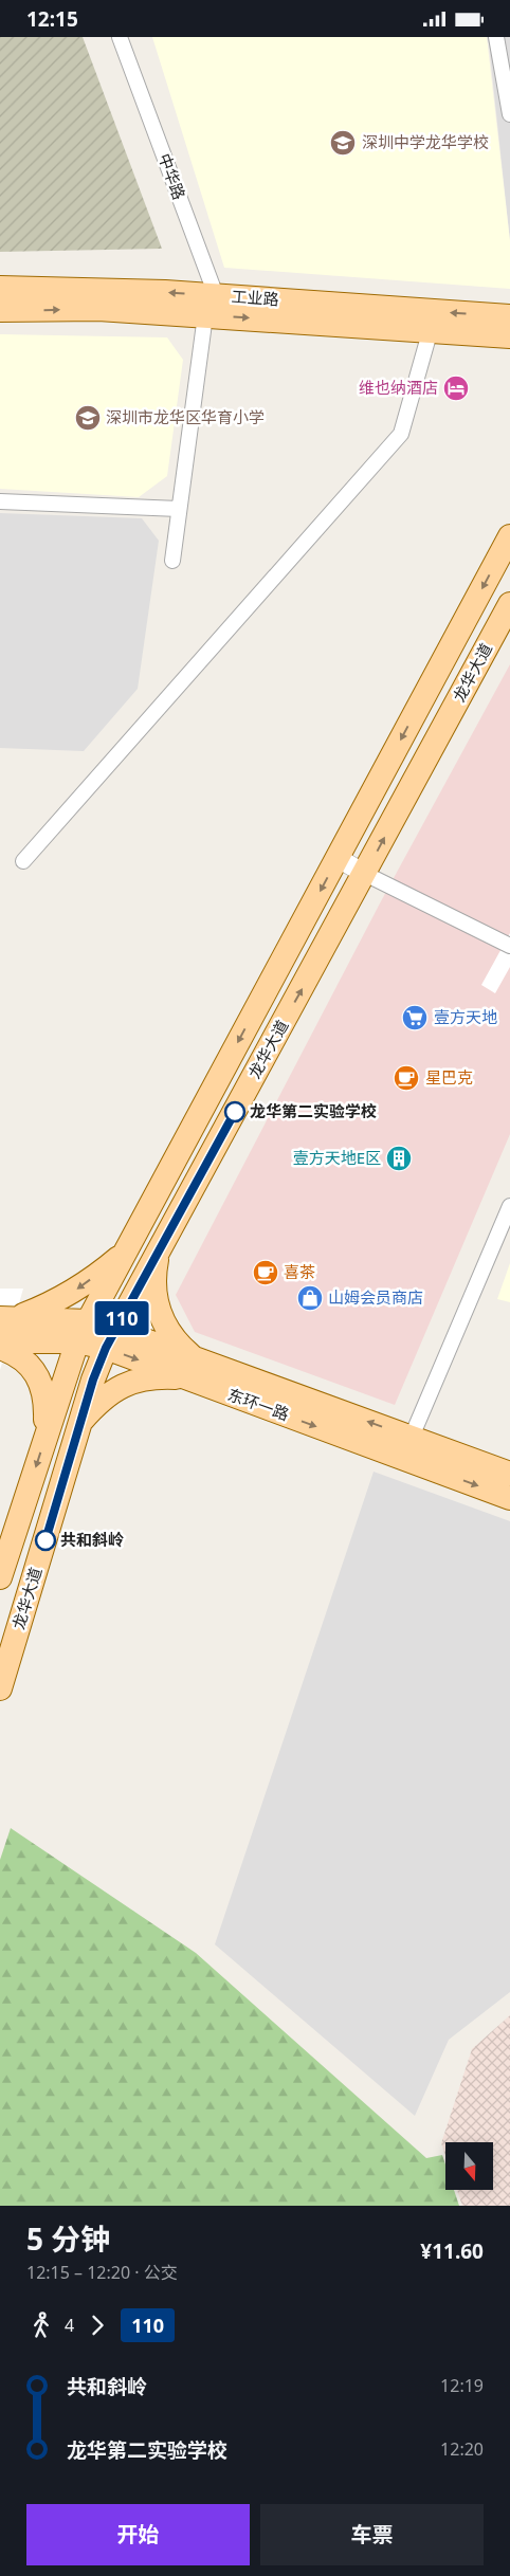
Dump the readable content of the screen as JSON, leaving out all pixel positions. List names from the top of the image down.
{
  "streets": {
    "main road": ["工业路", "龙华大道", "东环一路"],
    "street": ["中华路"]
  },
  "crossings": [
    ["中华路", "工业路"],
    ["龙华大道", "东环一路"]
  ],
  "places": {
    "school or university": ["深圳中学龙华学校", "深圳市龙华区华育小学"],
    "hotel": ["维也纳酒店"],
    "supermarket": ["壹方天地"],
    "cafe": ["星巴克", "喜茶"],
    "other": ["龙华第二实验学校", "共和斜岭"],
    "building": ["壹方天地E区"],
    "shop": ["山姆会员商店"]
  },
  "lines": ["bus line 110"],
  "north": "bottom",
  "page": {
    "status": "12:15",
    "on_map": "110",
    "heading": ["5 分钟", "12:15 – 12:20 · 公交", "¥11.60"],
    "legs": ["4", "110"],
    "list": [
      {
        "name": "共和斜岭",
        "value": "12:19"
      },
      {
        "name": "龙华第二实验学校",
        "value": "12:20"
      }
    ],
    "buttons": ["开始", "车票"]
  }
}
